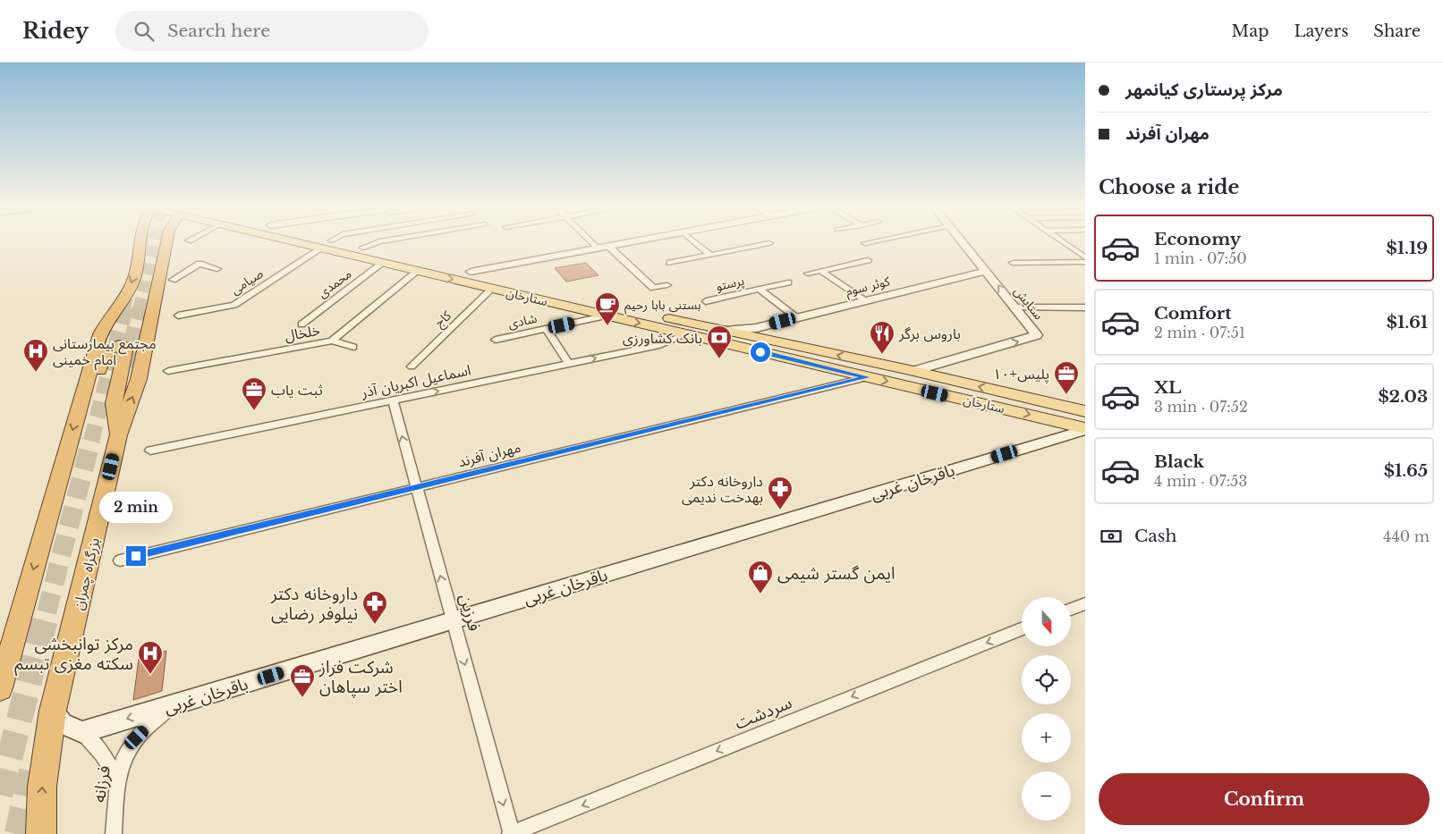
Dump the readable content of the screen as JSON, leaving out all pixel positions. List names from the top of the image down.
{
  "streets": {
    "highway": ["بزرگراه چمران"],
    "main road": ["ستارخان", "باقرخان غربی"],
    "street": [
      "صیامی",
      "محمدی",
      "پرستو",
      "کوثر سوم",
      "ستایش",
      "کاج",
      "شادی",
      "خلخال",
      "اسماعیل اکبریان آذر",
      "مهران آفرند",
      "فرزین",
      "سردشت",
      "فرزانه"
    ]
  },
  "crossings": [
    ["صیامی", "ستارخان"],
    ["محمدی", "ستارخان"],
    ["پرستو", "کوثر سوم"],
    ["کوثر سوم", "ستارخان"],
    ["کوثر سوم", "ستایش"],
    ["ستارخان", "ستایش"],
    ["ستارخان", "کاج"],
    ["ستارخان", "شادی"],
    ["ستارخان", "خلخال"],
    ["ستارخان", "اسماعیل اکبریان آذر"],
    ["ستارخان", "مهران آفرند"],
    ["ستارخان", "باقرخان غربی"],
    ["اسماعیل اکبریان آذر", "فرزین"],
    ["مهران آفرند", "فرزین"],
    ["باقرخان غربی", "فرزین"],
    ["باقرخان غربی", "فرزانه"],
    ["فرزین", "سردشت"]
  ],
  "one_way": ["اسماعیل اکبریان آذر", "سردشت"],
  "places": {
    "cafe": ["بستنی بابا رحیم"],
    "restaurant": ["باروس برگر"],
    "bank": ["بانک کشاورزی"],
    "hospital": ["مجتمع بیمارستانی امام خمینی", "مرکز توانبخشی سکته مغزی تبسم"],
    "office": ["پلیس+۱۰", "ثبت یاب", "شرکت فراز اختر سپاهان"],
    "pharmacy": ["داروخانه دکتر بهدخت ندیمی", "داروخانه دکتر نیلوفر رضایی"],
    "shop": ["ایمن گستر شیمی"]
  },
  "north": "bottom",
  "page": {
    "header": "Ridey",
    "search": "Search here",
    "nav": ["Map", "Layers", "Share"],
    "banner": ["مرکز پرستاری کیانمهر", "مهران آفرند"],
    "heading": "Choose a ride",
    "list": [
      {
        "name": "Economy",
        "note": "1 min · 07:50",
        "value": "$1.19"
      },
      {
        "name": "Comfort",
        "note": "2 min · 07:51",
        "value": "$1.61"
      },
      {
        "name": "XL",
        "note": "3 min · 07:52",
        "value": "$2.03"
      },
      {
        "name": "Black",
        "note": "4 min · 07:53",
        "value": "$1.65"
      }
    ],
    "bubble": "2 min",
    "pay": ["Cash", "440 m"],
    "map_buttons": ["+", "−"],
    "buttons": "Confirm"
  }
}
